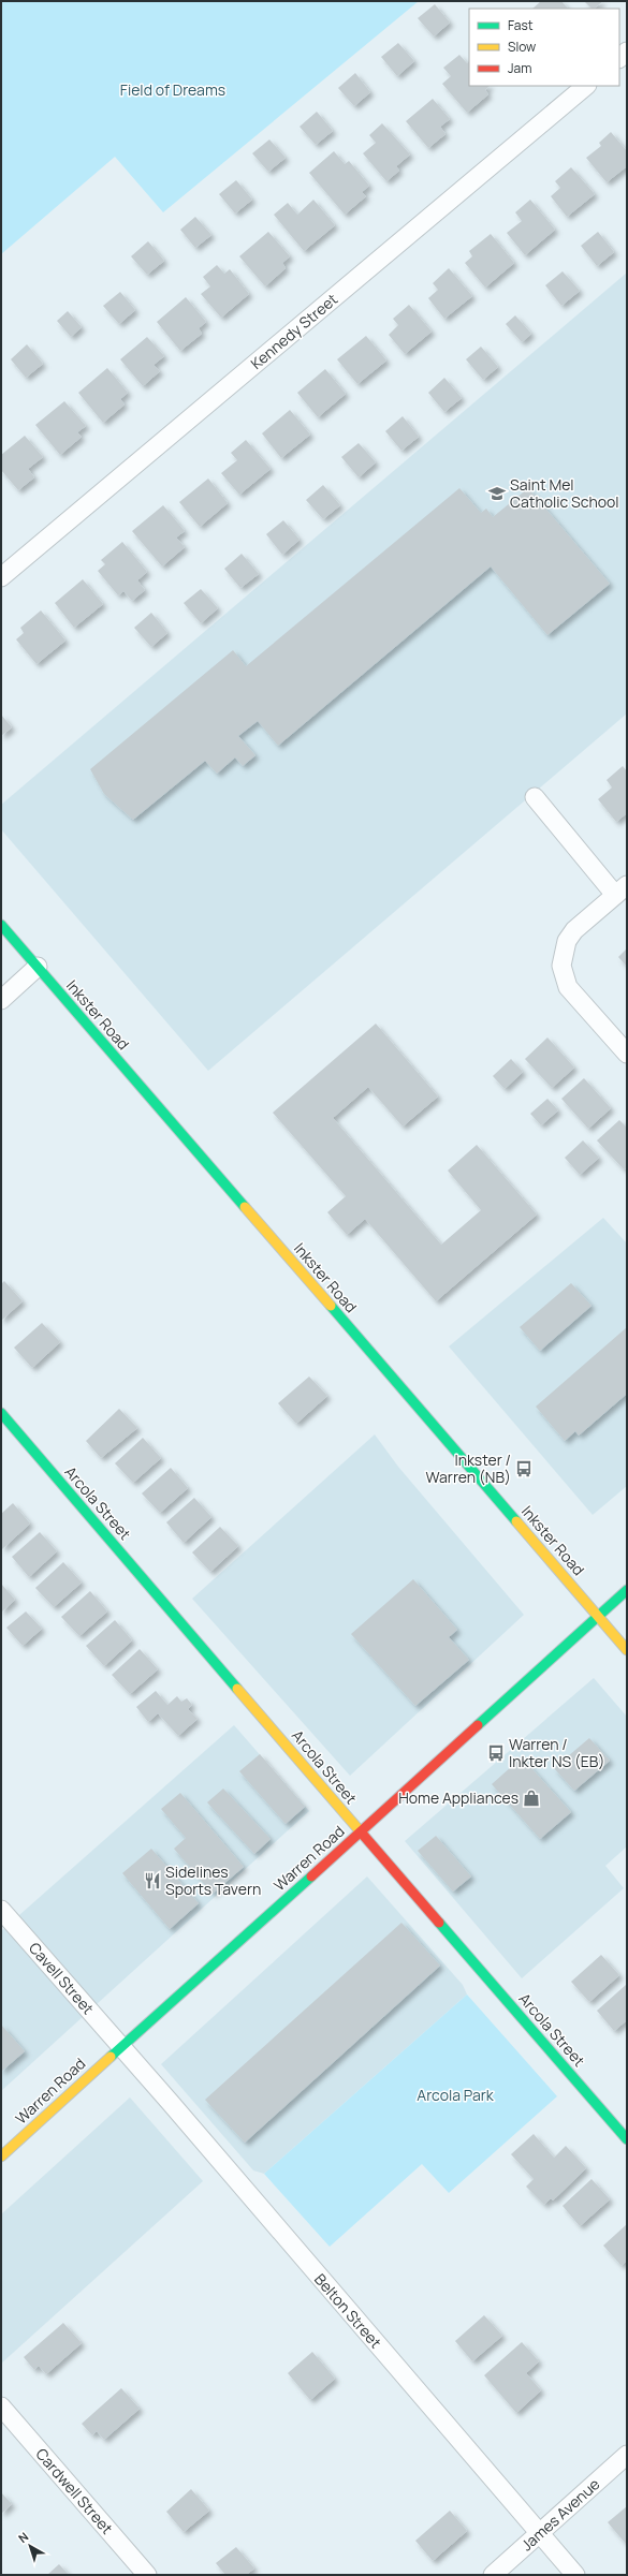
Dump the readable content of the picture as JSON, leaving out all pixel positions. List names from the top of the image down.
{
  "streets": {
    "main road": ["Inkster Road", "Arcola Street", "Warren Road"],
    "street": [
      "Kennedy Street",
      "Cavell Street",
      "Belton Street",
      "Cardwell Street",
      "James Avenue"
    ]
  },
  "crossings": [
    ["Inkster Road", "Warren Road"],
    ["Arcola Street", "Warren Road"],
    ["Warren Road", "Cavell Street"],
    ["Warren Road", "Belton Street"],
    ["Cavell Street", "Belton Street"],
    ["Belton Street", "James Avenue"]
  ],
  "parks": ["Field of Dreams", "Arcola Park"],
  "places": {
    "school or university": ["Saint Mel Catholic School"],
    "bus stop": ["Inkster / Warren (NB)", "Warren / Inkter NS (EB)"],
    "shop": ["Home Appliances"],
    "restaurant": ["Sidelines Sports Tavern"]
  },
  "legend": ["Fast", "Slow", "Jam"],
  "north": "top left"
}
